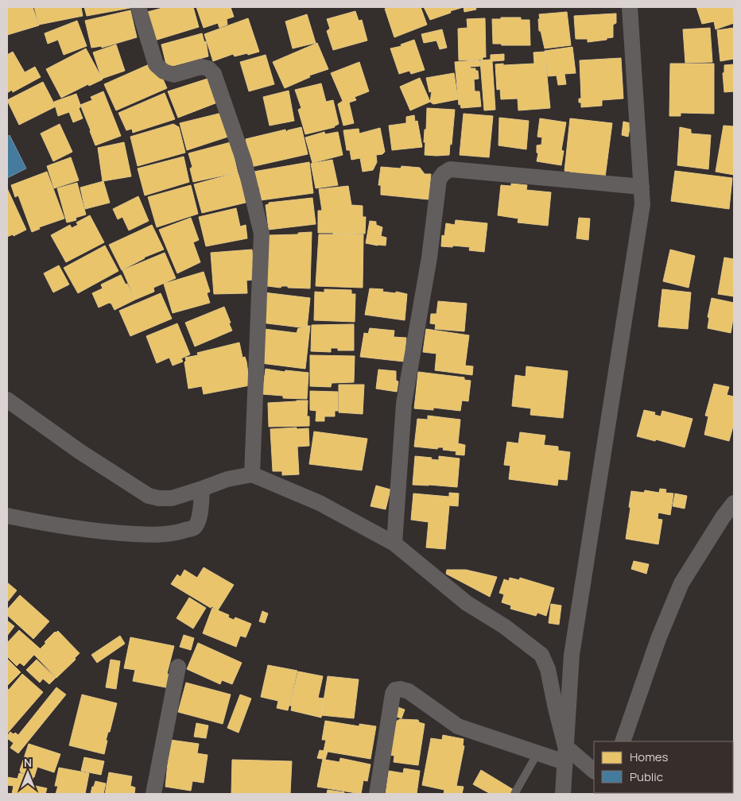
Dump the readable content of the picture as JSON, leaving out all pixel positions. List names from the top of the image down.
{
  "legend": ["Homes", "Public"],
  "north": "top"
}
